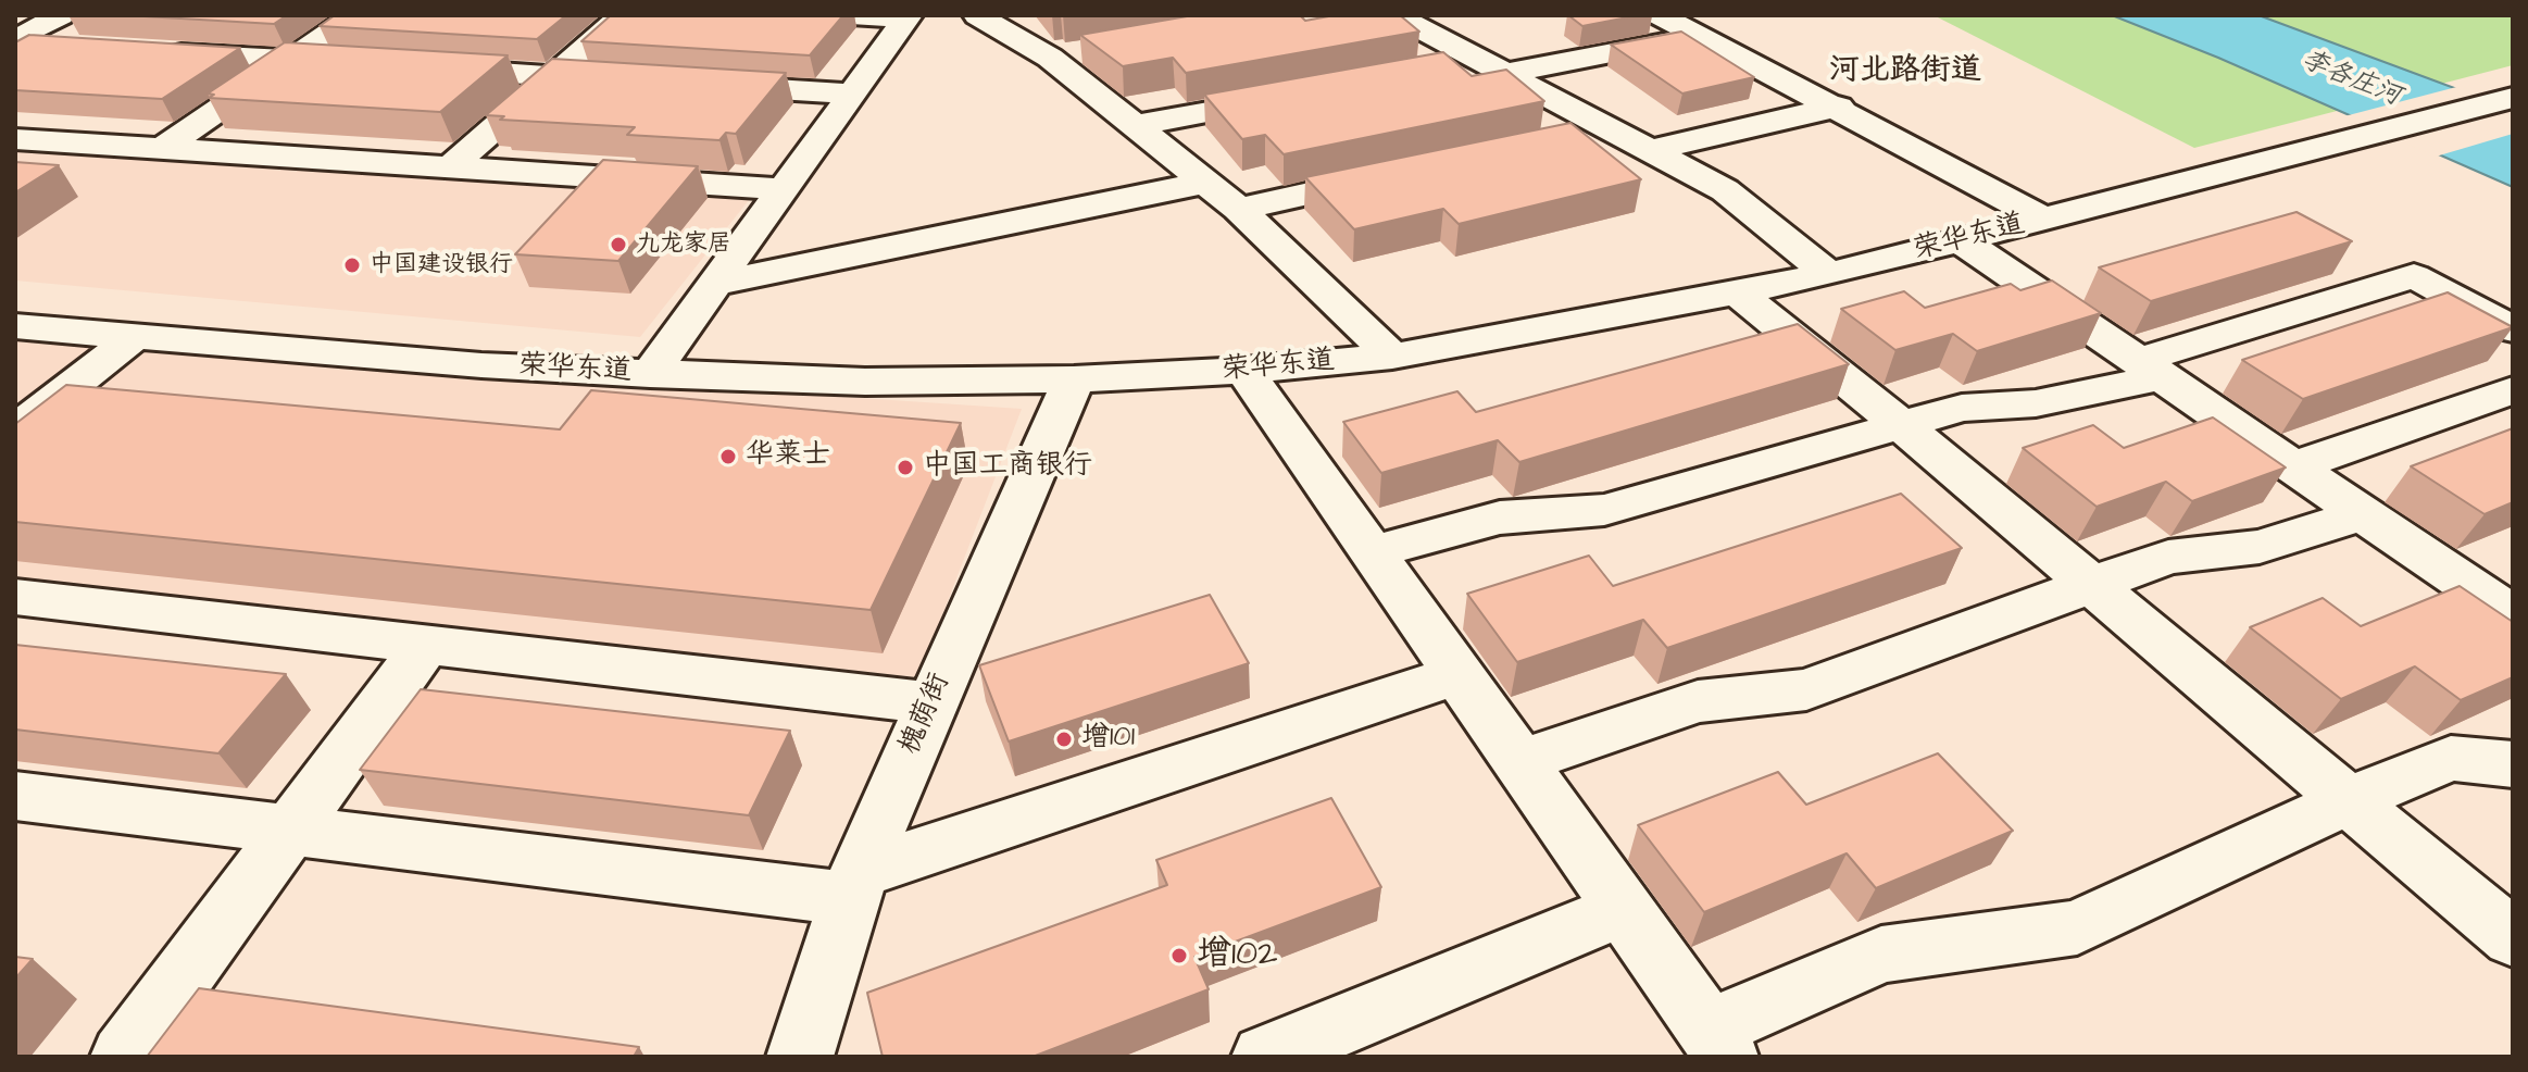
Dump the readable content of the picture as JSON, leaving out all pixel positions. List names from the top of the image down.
{
  "streets": {
    "street": ["荣华东道", "槐荫街"]
  },
  "crossings": [
    ["荣华东道", "槐荫街"]
  ],
  "districts": ["河北路街道"],
  "water": ["李各庄河"],
  "places": [
    "九龙家居",
    "中国建设银行",
    "华莱士",
    "中国工商银行",
    "增101",
    "增102"
  ]
}
